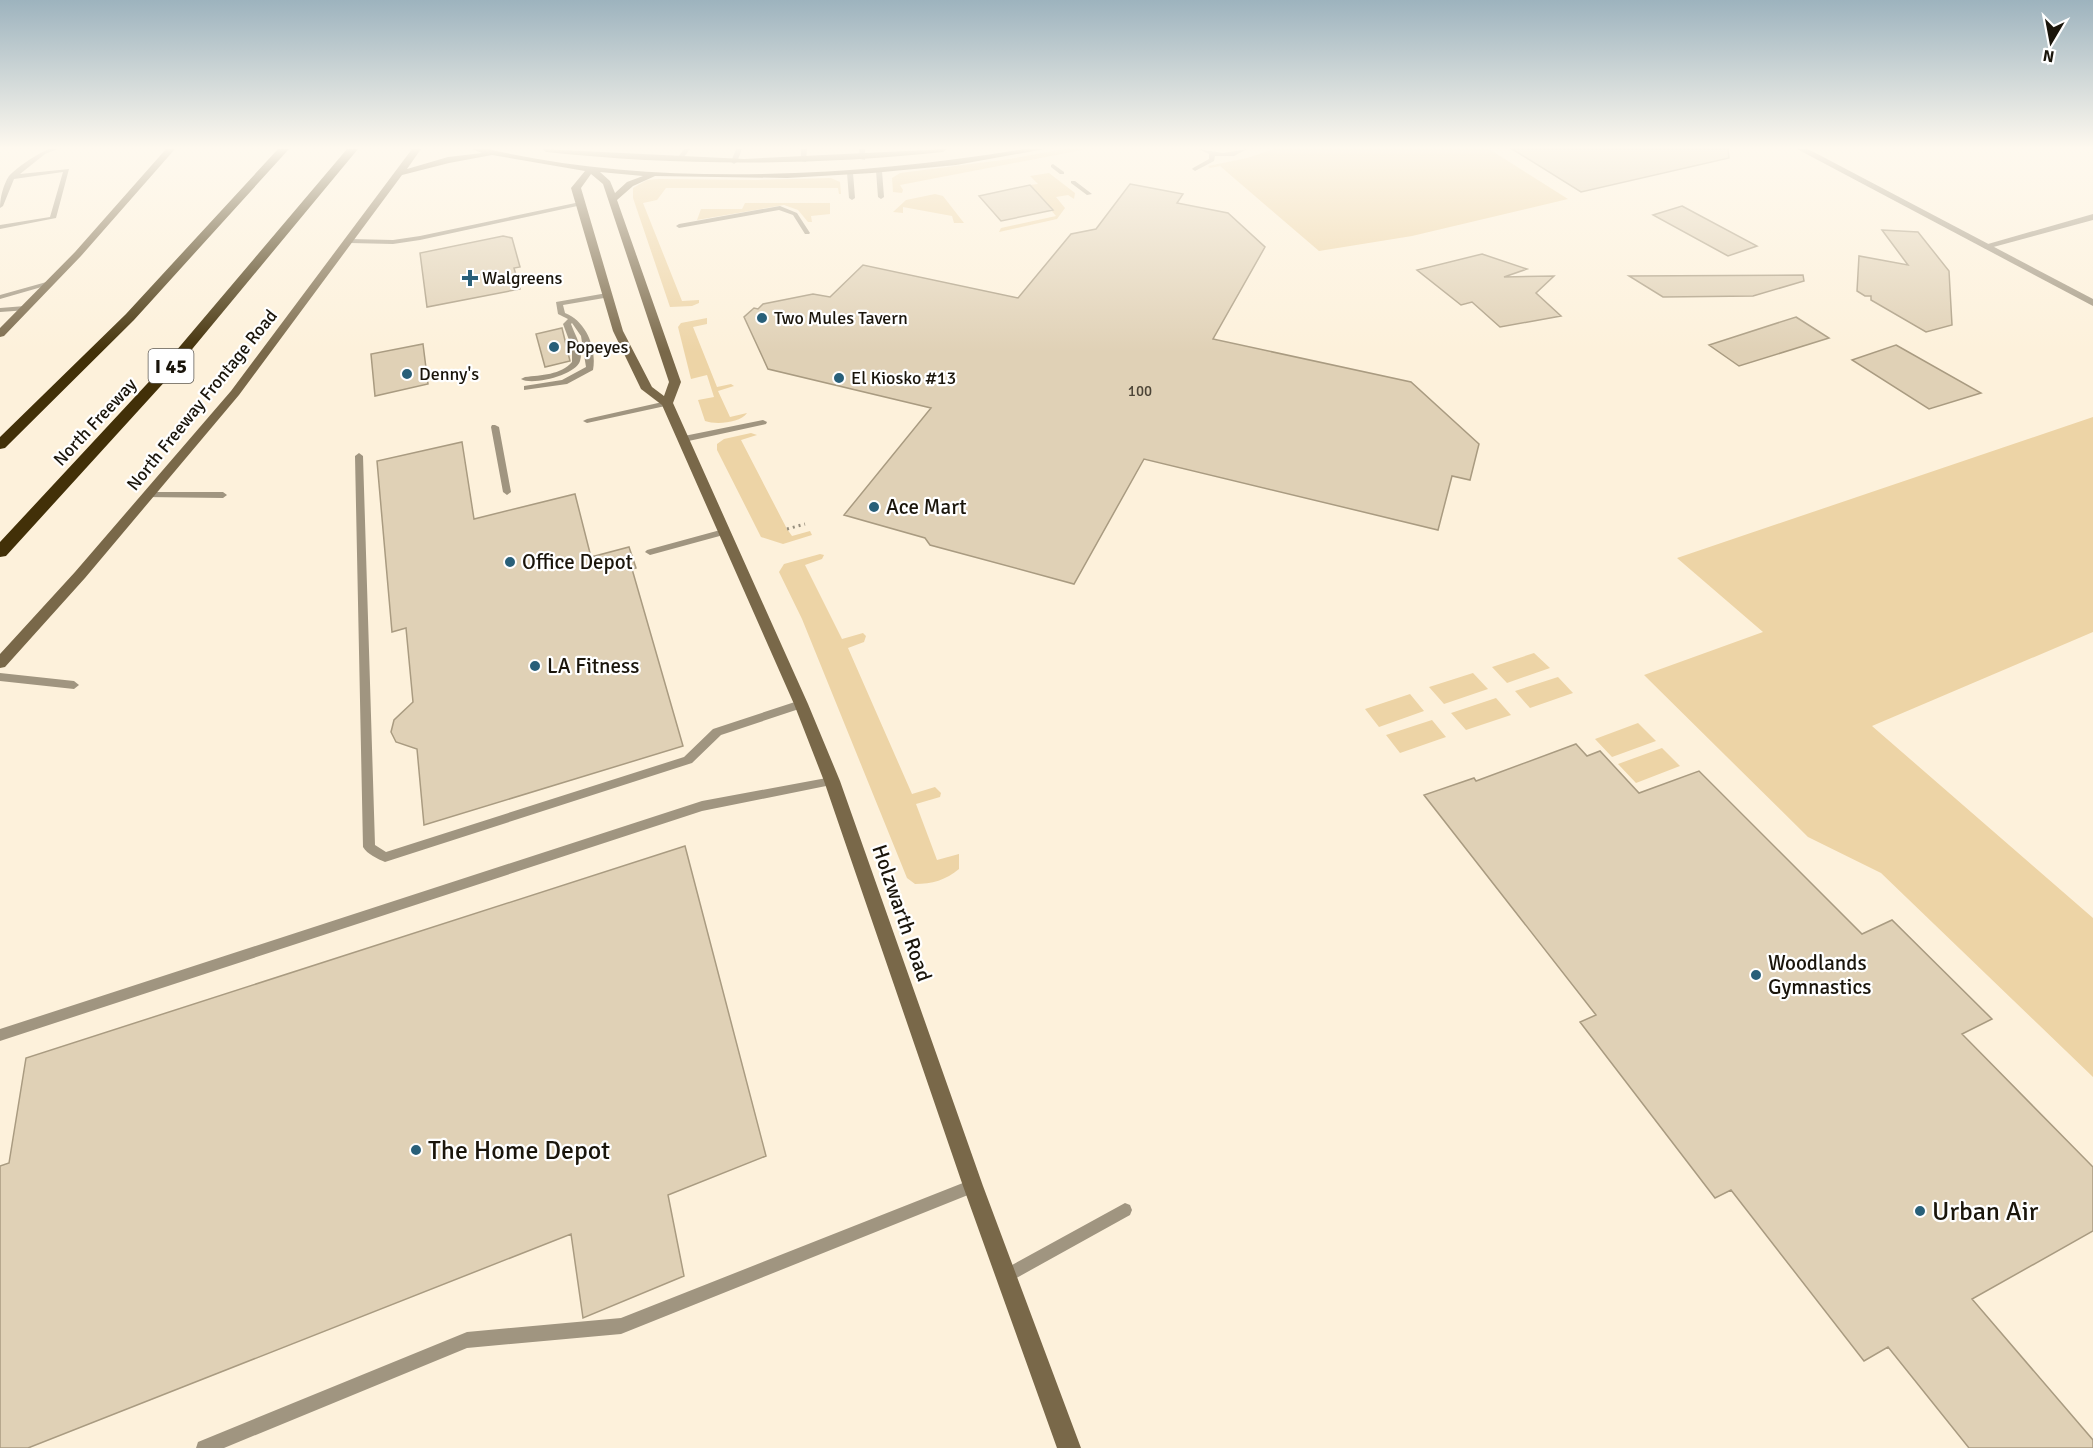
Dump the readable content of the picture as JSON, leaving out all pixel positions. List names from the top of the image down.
{
  "streets": {
    "highway": ["I 45", "North Freeway"],
    "main road": ["North Freeway Frontage Road", "Holzwarth Road"]
  },
  "places": {
    "health": ["Walgreens"],
    "other": [
      "Two Mules Tavern",
      "Popeyes",
      "Denny's",
      "El Kiosko #13",
      "Ace Mart",
      "Office Depot",
      "LA Fitness",
      "Woodlands Gymnastics",
      "The Home Depot",
      "Urban Air"
    ]
  },
  "house_numbers": ["100"],
  "north": "bottom"
}
